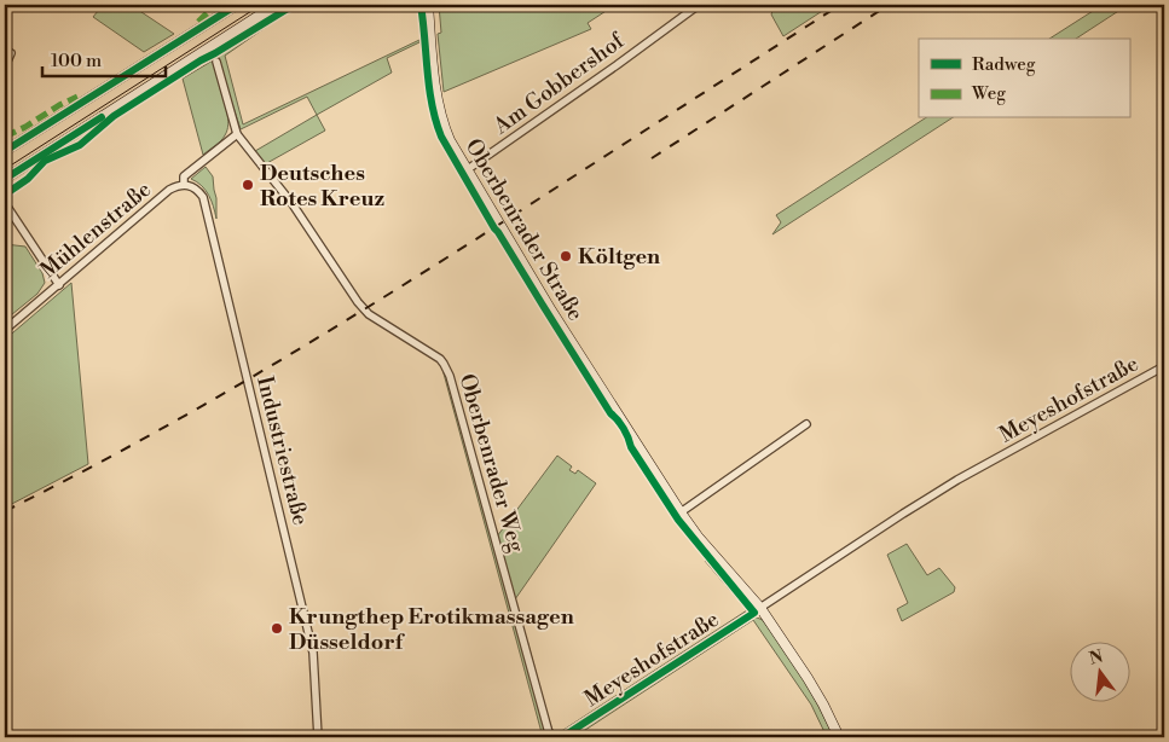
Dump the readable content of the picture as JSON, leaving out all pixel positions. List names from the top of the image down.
{
  "streets": {
    "street": [
      "Am Gobbershof",
      "Mühlenstraße",
      "Oberbenrader Straße",
      "Meyeshofstraße",
      "Industriestraße",
      "Oberbenrader Weg"
    ]
  },
  "crossings": [
    ["Am Gobbershof", "Oberbenrader Straße"],
    ["Mühlenstraße", "Industriestraße"],
    ["Oberbenrader Straße", "Meyeshofstraße"]
  ],
  "places": ["Deutsches Rotes Kreuz", "Költgen", "Krungthep Erotikmassagen Düsseldorf"],
  "legend": ["Radweg", "Weg"],
  "scale_bar": "100 m",
  "north": "top"
}
